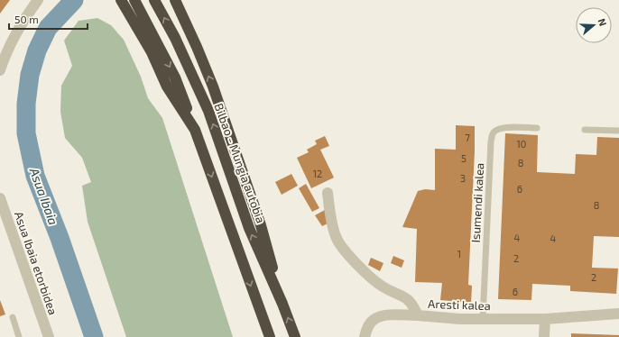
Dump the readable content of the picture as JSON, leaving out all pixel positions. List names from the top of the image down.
{
  "streets": {
    "highway": ["Bilbao - Mungia autobia"],
    "street": ["Asua Ibaia etorbidea", "Aresti kalea"],
    "lane": ["Isumendi kalea"]
  },
  "crossings": [
    ["Isumendi kalea", "Aresti kalea"]
  ],
  "water": ["Asua Ibaia"],
  "house_numbers": [
    "7",
    "10",
    "5",
    "8",
    "12",
    "3",
    "6",
    "8",
    "4",
    "4",
    "1",
    "2",
    "2",
    "6"
  ],
  "scale_bar": "50 m",
  "north": "right"
}
